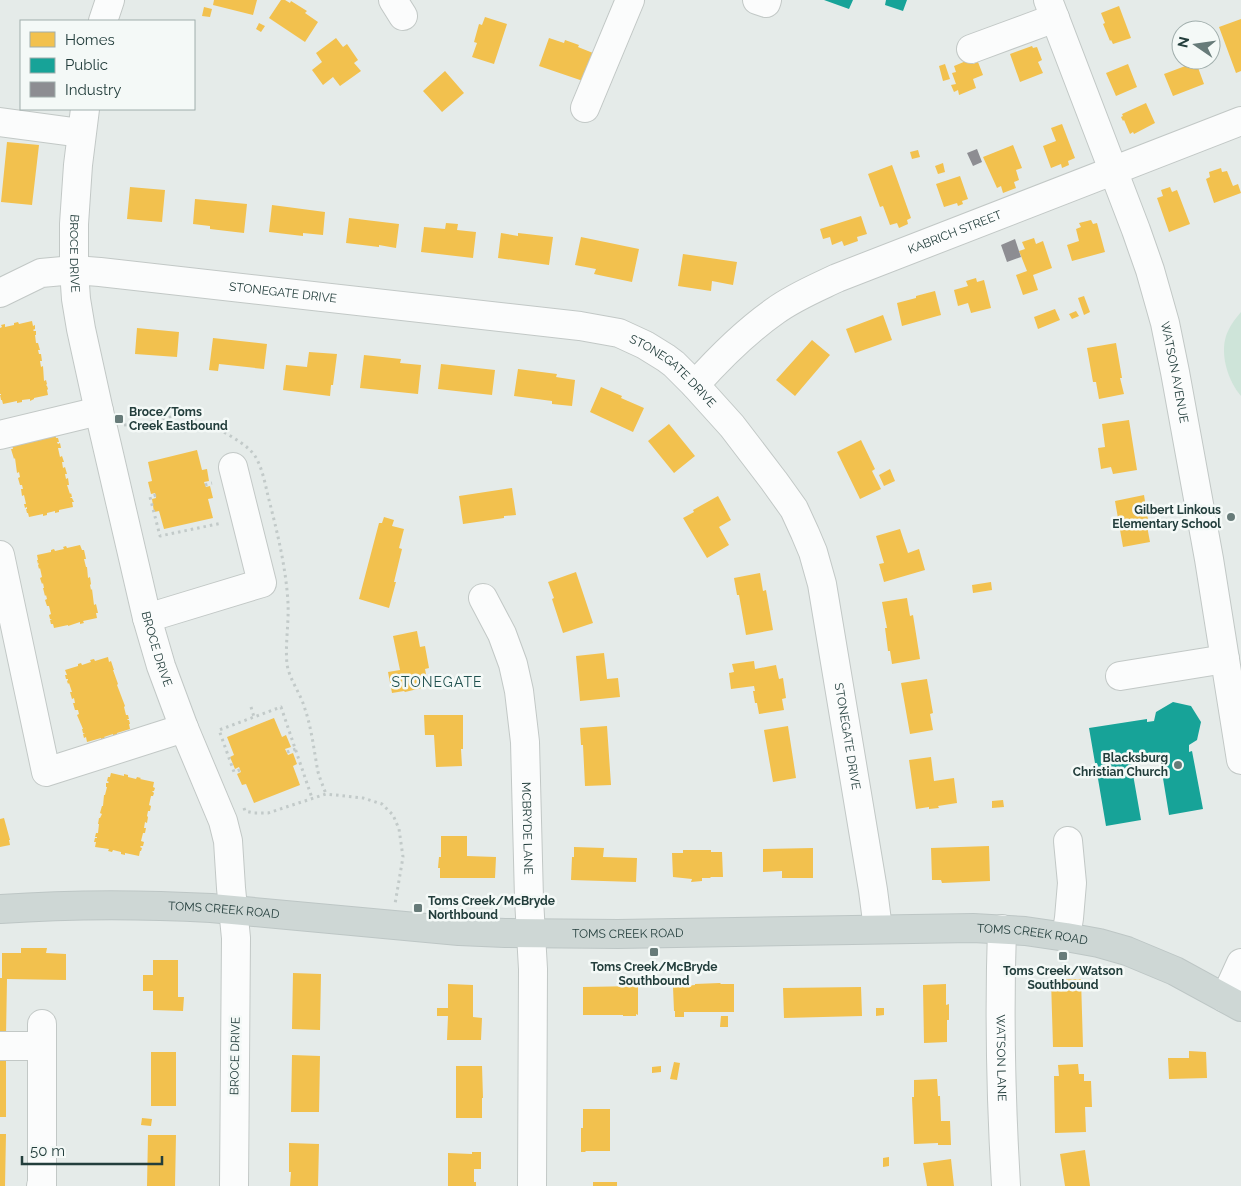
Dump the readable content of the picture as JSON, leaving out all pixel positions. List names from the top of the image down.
{
  "streets": {
    "main road": ["TOMS CREEK ROAD"],
    "street": [
      "KABRICH STREET",
      "BROCE DRIVE",
      "STONEGATE DRIVE",
      "WATSON AVENUE",
      "MCBRYDE LANE",
      "WATSON LANE"
    ]
  },
  "crossings": [
    ["KABRICH STREET", "STONEGATE DRIVE"],
    ["KABRICH STREET", "WATSON AVENUE"],
    ["BROCE DRIVE", "STONEGATE DRIVE"],
    ["BROCE DRIVE", "TOMS CREEK ROAD"],
    ["STONEGATE DRIVE", "TOMS CREEK ROAD"],
    ["MCBRYDE LANE", "TOMS CREEK ROAD"],
    ["TOMS CREEK ROAD", "WATSON LANE"]
  ],
  "districts": ["STONEGATE"],
  "places": {
    "transit": [
      "Broce/Toms Creek Eastbound",
      "Toms Creek/McBryde Northbound",
      "Toms Creek/McBryde Southbound",
      "Toms Creek/Watson Southbound"
    ],
    "other": ["Gilbert Linkous Elementary School", "Blacksburg Christian Church"]
  },
  "legend": ["Homes", "Public", "Industry"],
  "scale_bar": "50 m",
  "north": "left"
}
